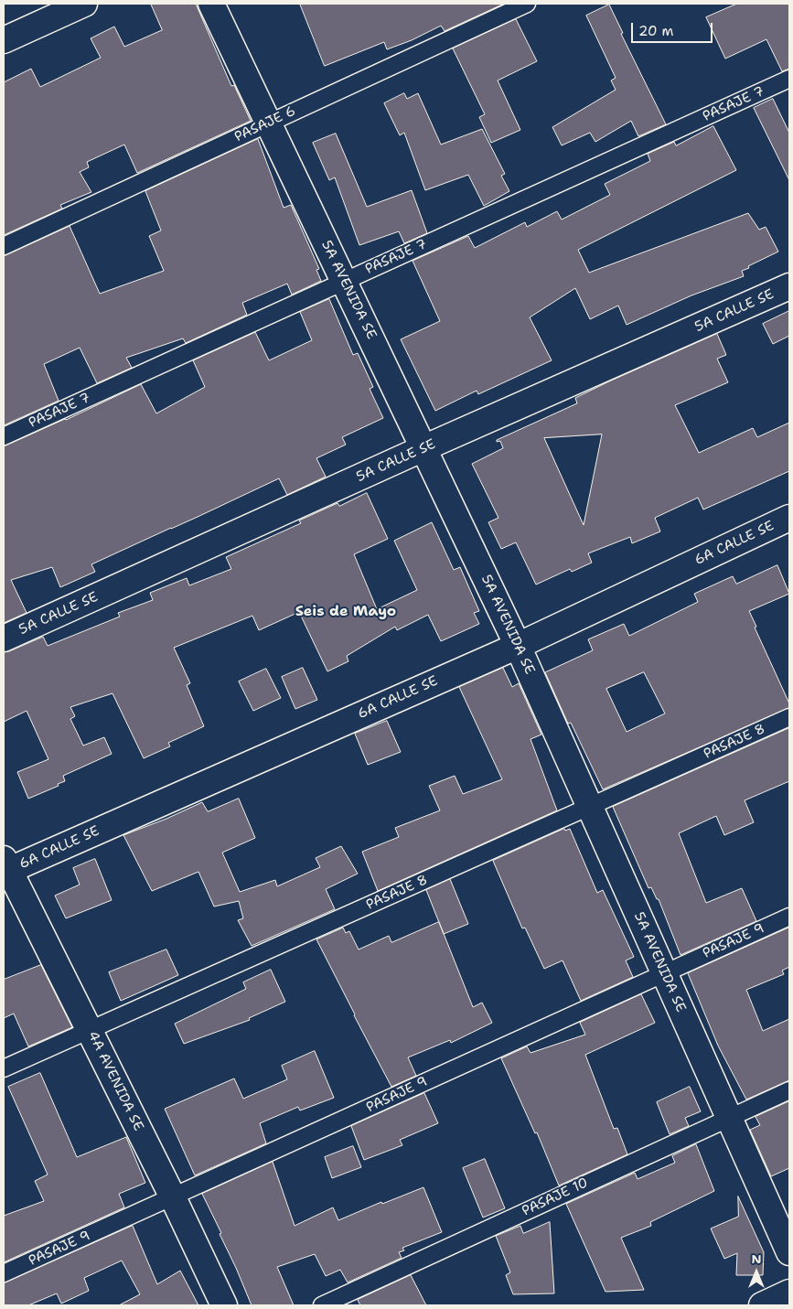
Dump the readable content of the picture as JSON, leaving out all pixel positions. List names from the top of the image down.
{
  "streets": {
    "street": [
      "5A AVENIDA SE",
      "5A CALLE SE",
      "6A CALLE SE",
      "4A AVENIDA SE"
    ],
    "lane": [
      "PASAJE 7",
      "PASAJE 6",
      "PASAJE 8",
      "PASAJE 9",
      "PASAJE 10"
    ]
  },
  "crossings": [
    ["PASAJE 7", "5A AVENIDA SE"],
    ["PASAJE 6", "5A AVENIDA SE"],
    ["5A AVENIDA SE", "5A CALLE SE"],
    ["5A AVENIDA SE", "6A CALLE SE"],
    ["5A AVENIDA SE", "PASAJE 8"],
    ["5A AVENIDA SE", "PASAJE 9"],
    ["5A AVENIDA SE", "PASAJE 10"],
    ["6A CALLE SE", "4A AVENIDA SE"],
    ["PASAJE 8", "4A AVENIDA SE"],
    ["PASAJE 9", "4A AVENIDA SE"]
  ],
  "districts": ["Seis de Mayo"],
  "scale_bar": "20 m",
  "north": "top"
}
